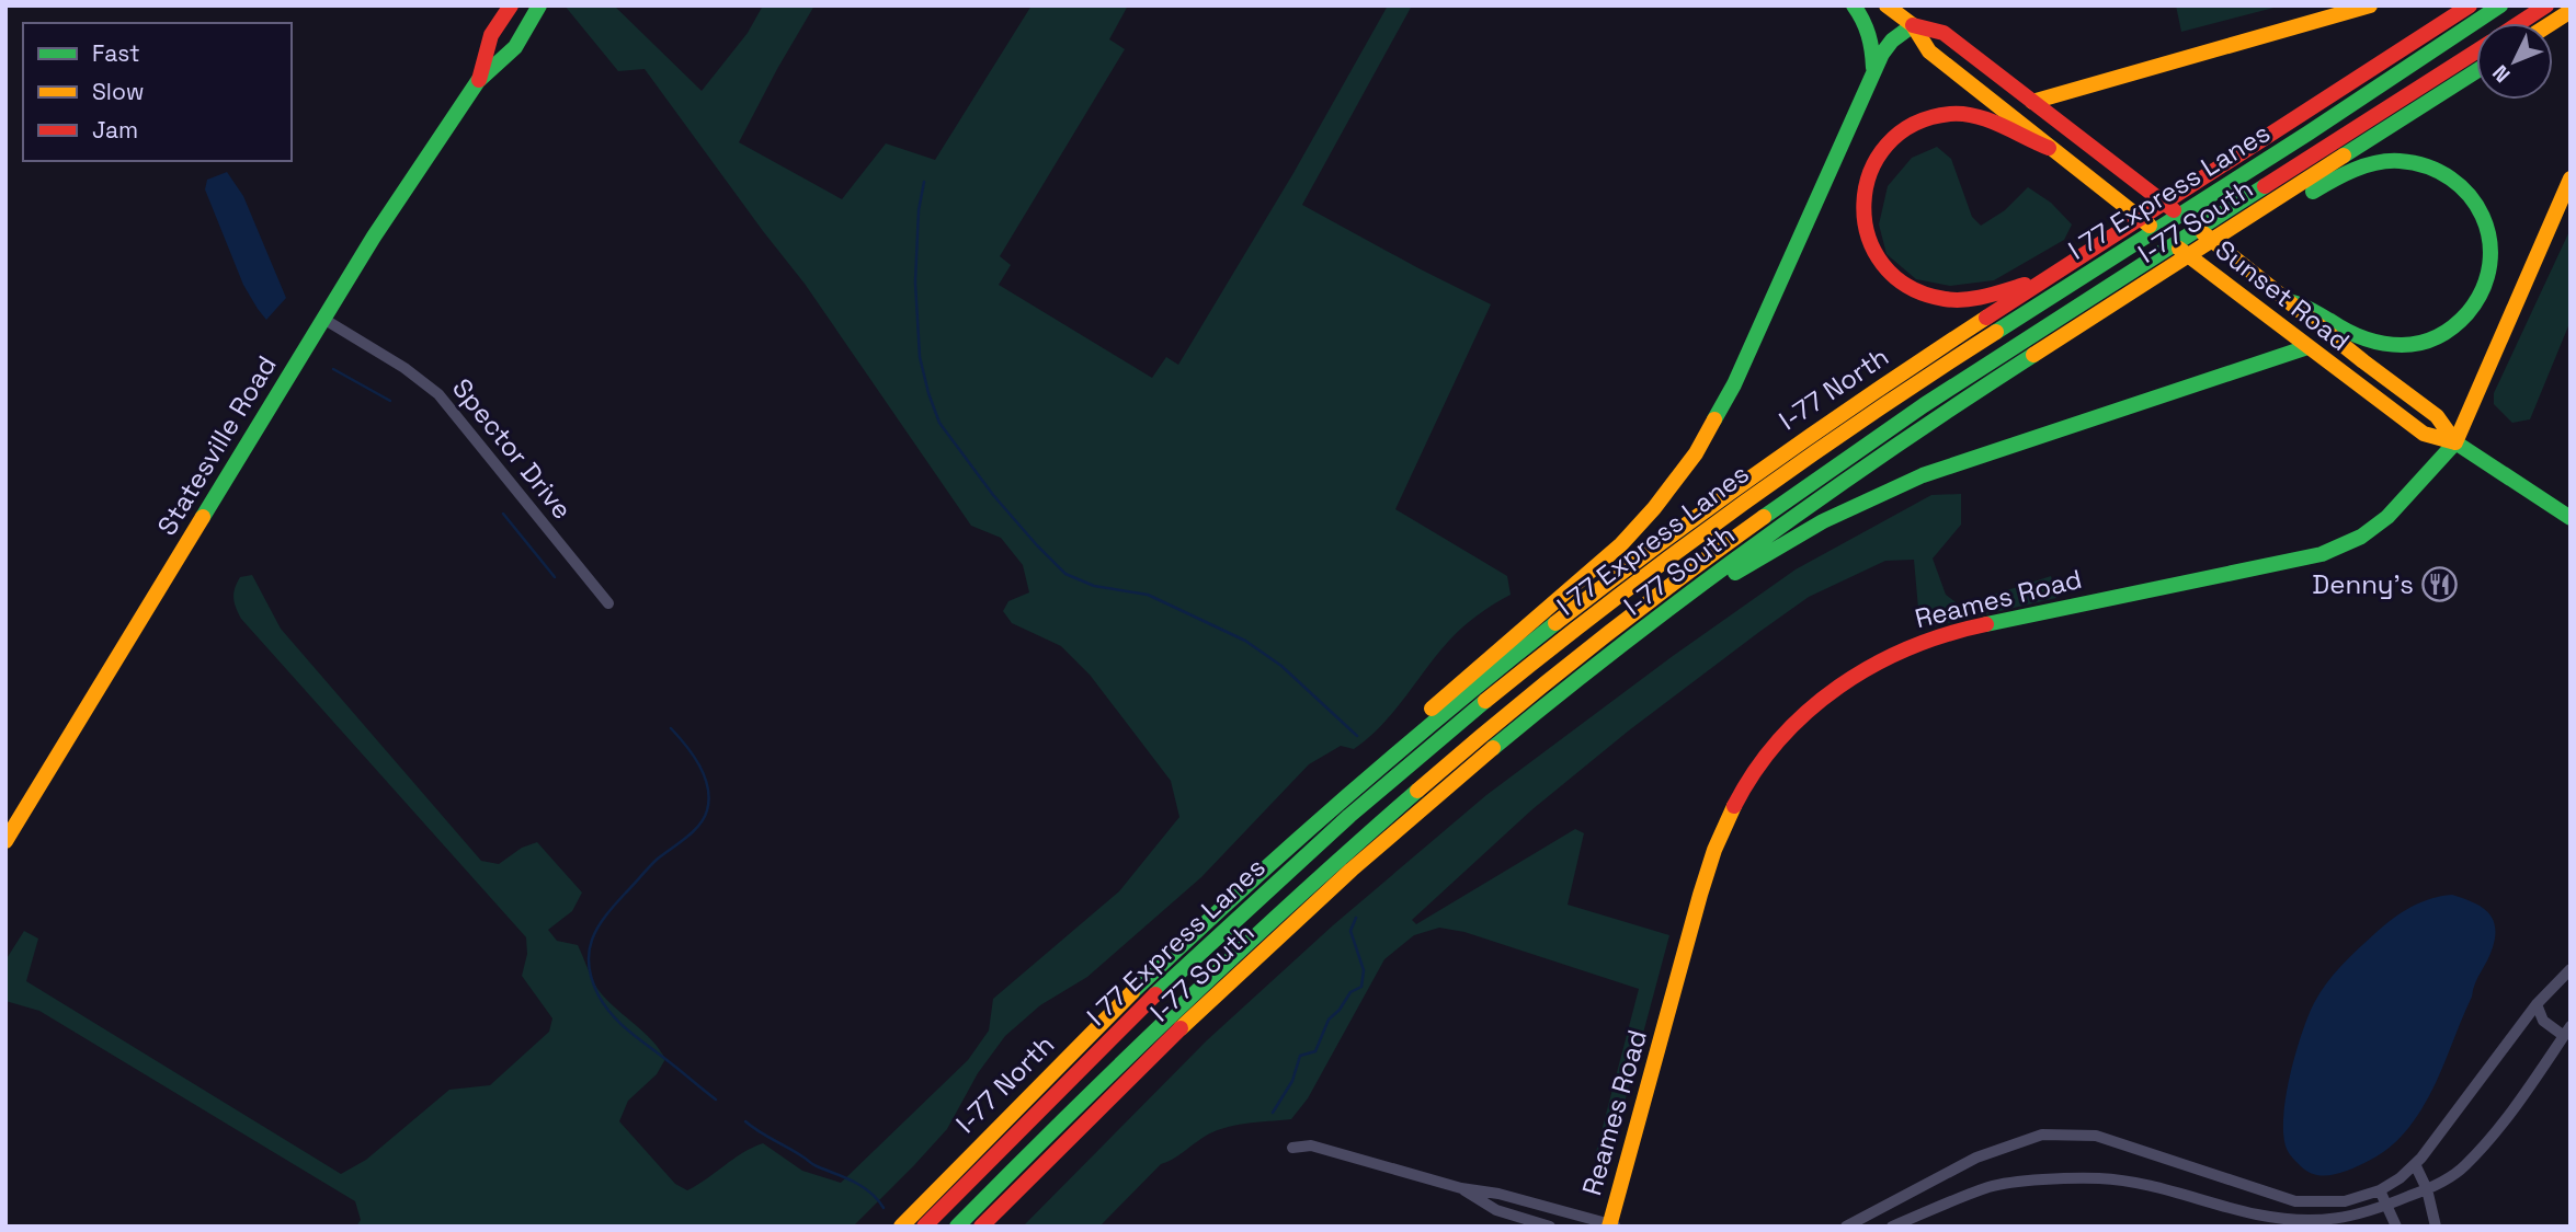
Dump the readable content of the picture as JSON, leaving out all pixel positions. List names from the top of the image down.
{
  "streets": {
    "main road": [
      "I 77 Express Lanes",
      "I-77 South",
      "Sunset Road",
      "I-77 North",
      "Statesville Road",
      "Reames Road"
    ],
    "street": ["Spector Drive"]
  },
  "crossings": [
    ["Sunset Road", "Reames Road"],
    ["Statesville Road", "Spector Drive"]
  ],
  "places": {
    "restaurant": ["Denny's"]
  },
  "legend": ["Fast", "Slow", "Jam"],
  "north": "bottom left"
}
